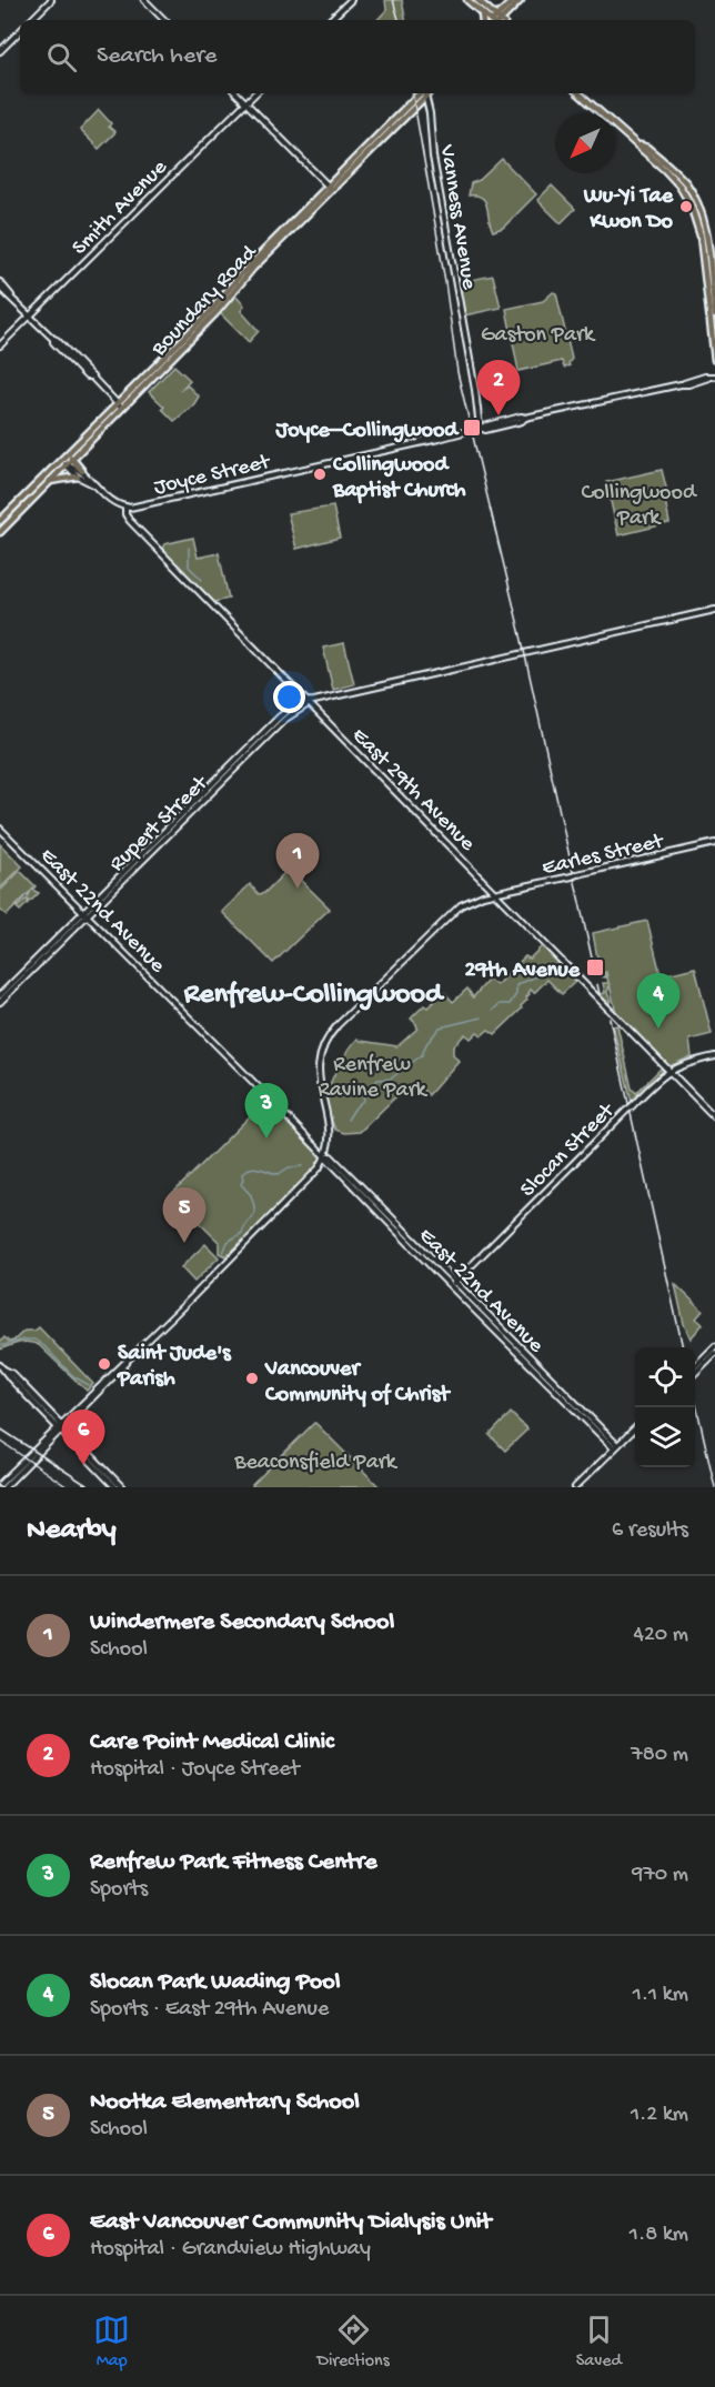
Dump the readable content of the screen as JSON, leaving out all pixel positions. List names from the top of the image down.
{
  "streets": {
    "main road": ["Boundary Road"],
    "street": [
      "Smith Avenue",
      "Vanness Avenue",
      "Joyce Street",
      "East 29th Avenue",
      "Rupert Street",
      "Earles Street",
      "East 22nd Avenue",
      "Slocan Street"
    ]
  },
  "crossings": [
    ["Vanness Avenue", "Joyce Street"],
    ["Boundary Road", "East 29th Avenue"],
    ["Joyce Street", "East 29th Avenue"],
    ["East 29th Avenue", "Rupert Street"],
    ["East 29th Avenue", "Earles Street"],
    ["East 29th Avenue", "Slocan Street"],
    ["Rupert Street", "East 22nd Avenue"],
    ["Earles Street", "East 22nd Avenue"],
    ["East 22nd Avenue", "Slocan Street"]
  ],
  "districts": ["Renfrew-Collingwood"],
  "parks": [
    "Gaston Park",
    "Collingwood Park",
    "Renfrew Ravine Park",
    "Beaconsfield Park"
  ],
  "places": {
    "other": [
      "Wu-Yi Tae Kwon Do",
      "Collingwood Baptist Church",
      "Saint Jude's Parish",
      "Vancouver Community of Christ"
    ],
    "transit": ["Joyce–Collingwood", "29th Avenue"]
  },
  "north": "bottom left",
  "page": {
    "search": "Search here",
    "pins": [
      "2",
      "1",
      "4",
      "3",
      "5",
      "6"
    ],
    "heading": ["Nearby", "6 results"],
    "list": [
      {
        "mark": "1",
        "name": "Windermere Secondary School",
        "note": "School",
        "value": "420 m"
      },
      {
        "mark": "2",
        "name": "Care Point Medical Clinic",
        "note": "Hospital · Joyce Street",
        "value": "780 m"
      },
      {
        "mark": "3",
        "name": "Renfrew Park Fitness Centre",
        "note": "Sports",
        "value": "970 m"
      },
      {
        "mark": "4",
        "name": "Slocan Park Wading Pool",
        "note": "Sports · East 29th Avenue",
        "value": "1.1 km"
      },
      {
        "mark": "5",
        "name": "Nootka Elementary School",
        "note": "School",
        "value": "1.2 km"
      },
      {
        "mark": "6",
        "name": "East Vancouver Community Dialysis Unit",
        "note": "Hospital · Grandview Highway",
        "value": "1.8 km"
      }
    ],
    "nav": ["Map", "Directions", "Saved"]
  }
}
